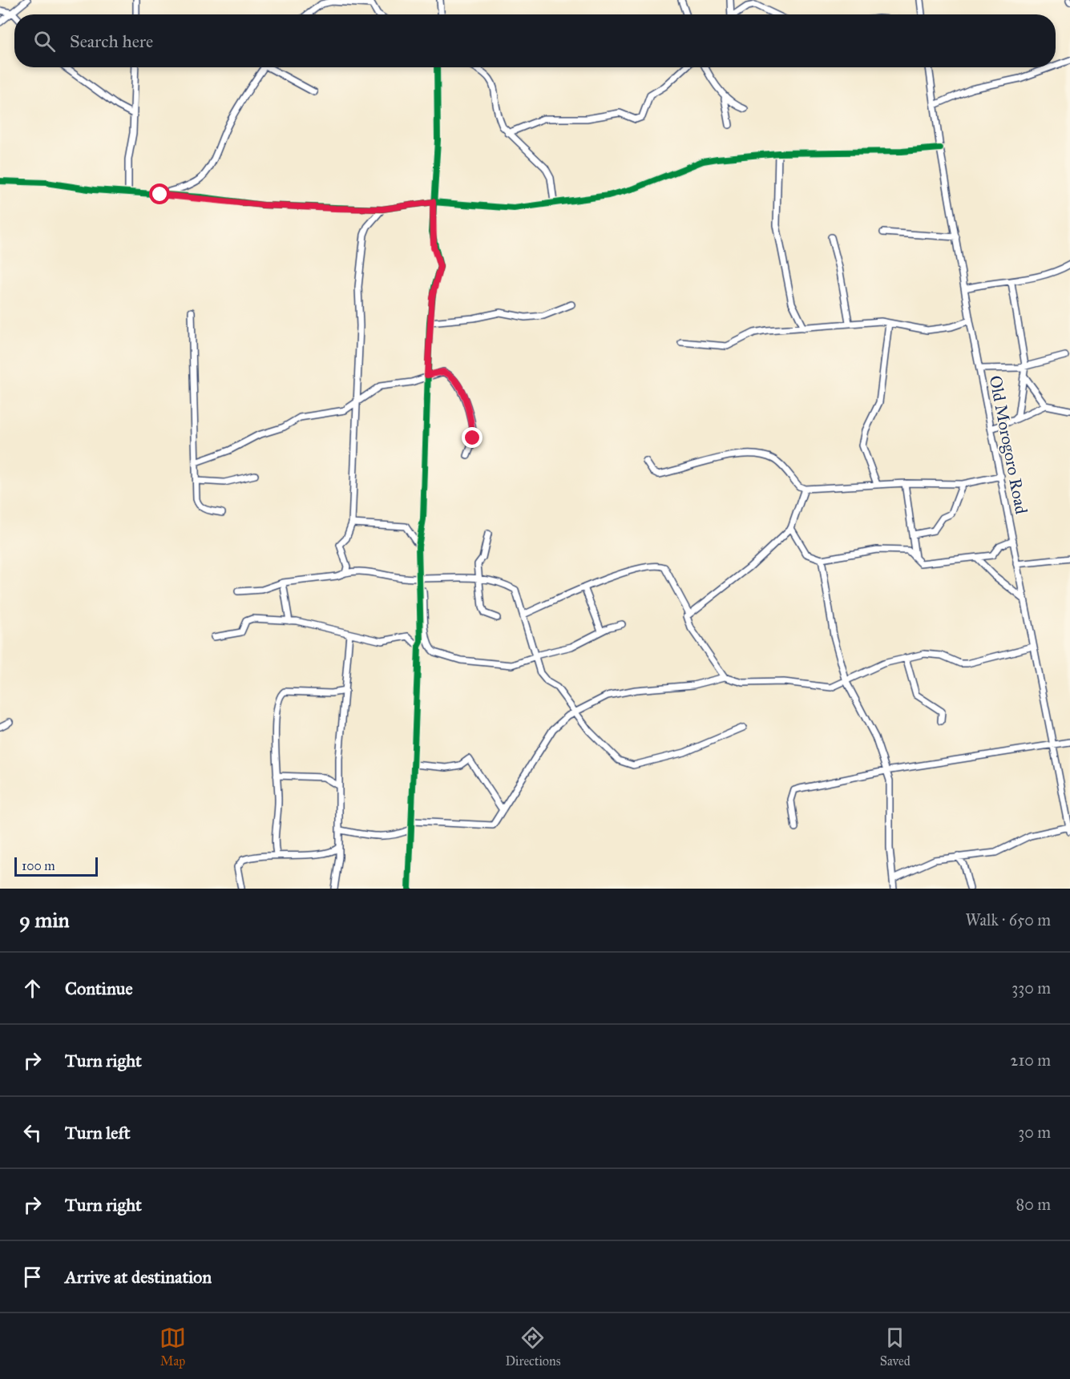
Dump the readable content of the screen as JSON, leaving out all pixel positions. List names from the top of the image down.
{
  "streets": {
    "street": ["Old Morogoro Road"]
  },
  "scale_bar": "100 m",
  "page": {
    "search": "Search here",
    "scale": "100 m",
    "heading": ["9 min", "Walk · 650 m"],
    "list": [
      ["Continue", "330 m"],
      ["Turn right", "210 m"],
      ["Turn left", "30 m"],
      ["Turn right", "80 m"],
      "Arrive at destination"
    ],
    "nav": ["Map", "Directions", "Saved"]
  }
}
